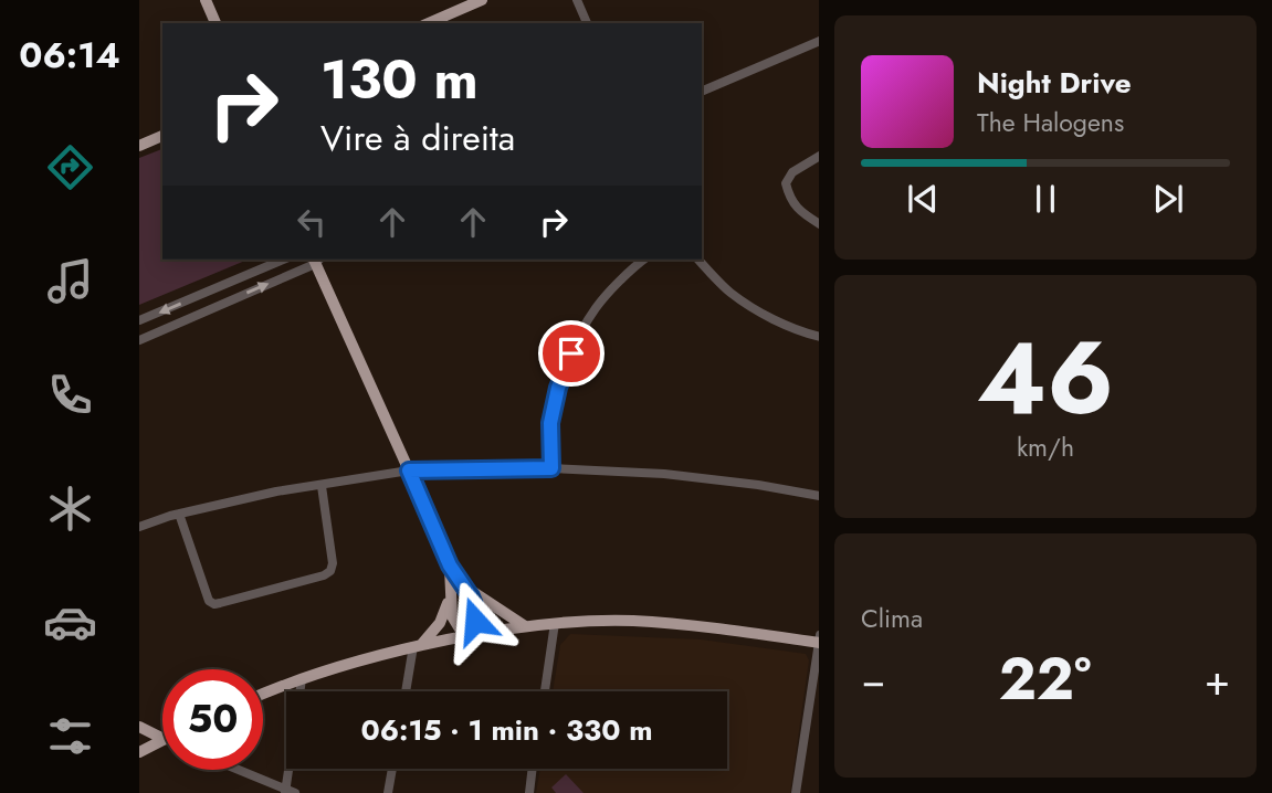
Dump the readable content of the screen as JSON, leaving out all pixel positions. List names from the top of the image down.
{
  "page": {
    "tabs": "06:14",
    "turn": ["130 m", "Vire à direita"],
    "song": ["Night Drive", "The Halogens"],
    "tile": [
      ["46", "km/h"],
      "Clima"
    ],
    "heat": ["−", "22°", "+"],
    "limit": "50",
    "trip": "06:15 · 1 min · 330 m"
  }
}
